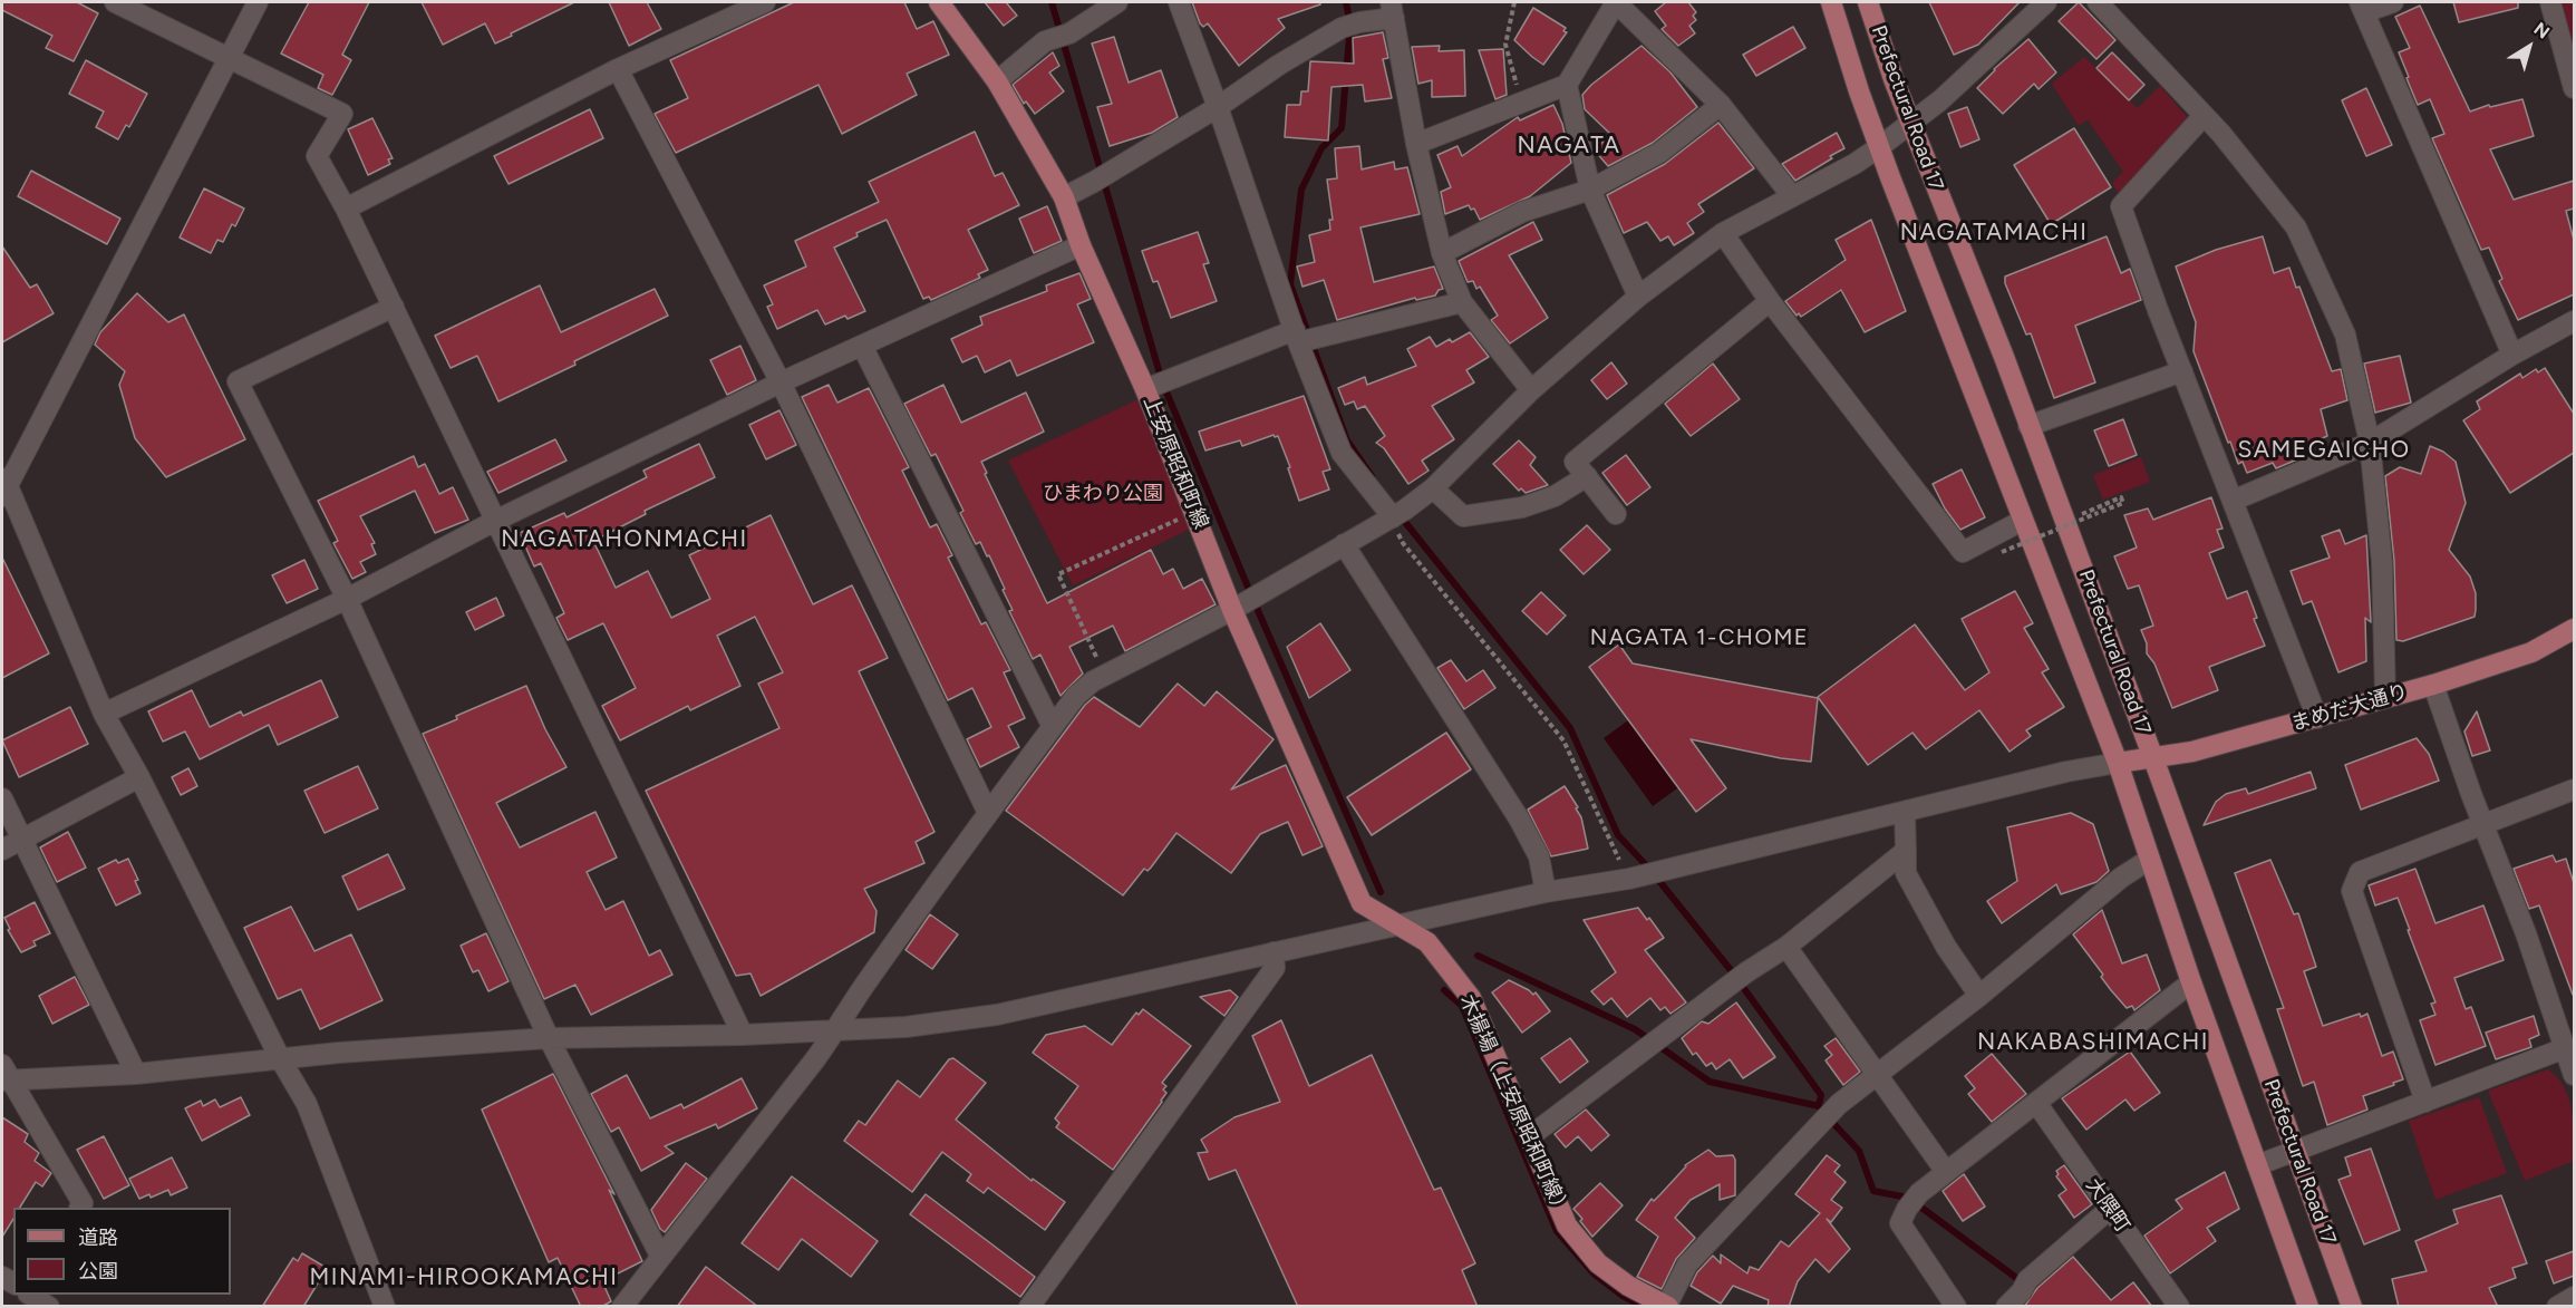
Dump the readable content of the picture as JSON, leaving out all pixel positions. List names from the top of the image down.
{
  "streets": {
    "main road": [
      "Prefectural Road 17",
      "上安原昭和町線",
      "まめだ大通り",
      "木揚場（上安原昭和町線）"
    ],
    "street": ["大隈町"]
  },
  "crossings": [
    ["Prefectural Road 17", "まめだ大通り"],
    ["上安原昭和町線", "木揚場（上安原昭和町線）"]
  ],
  "districts": [
    "NAGATA",
    "NAGATAMACHI",
    "SAMEGAICHO",
    "NAGATAHONMACHI",
    "NAGATA 1-CHOME",
    "NAKABASHIMACHI",
    "MINAMI-HIROOKAMACHI"
  ],
  "parks": ["ひまわり公園"],
  "legend": ["道路", "公園"],
  "north": "top right"
}
